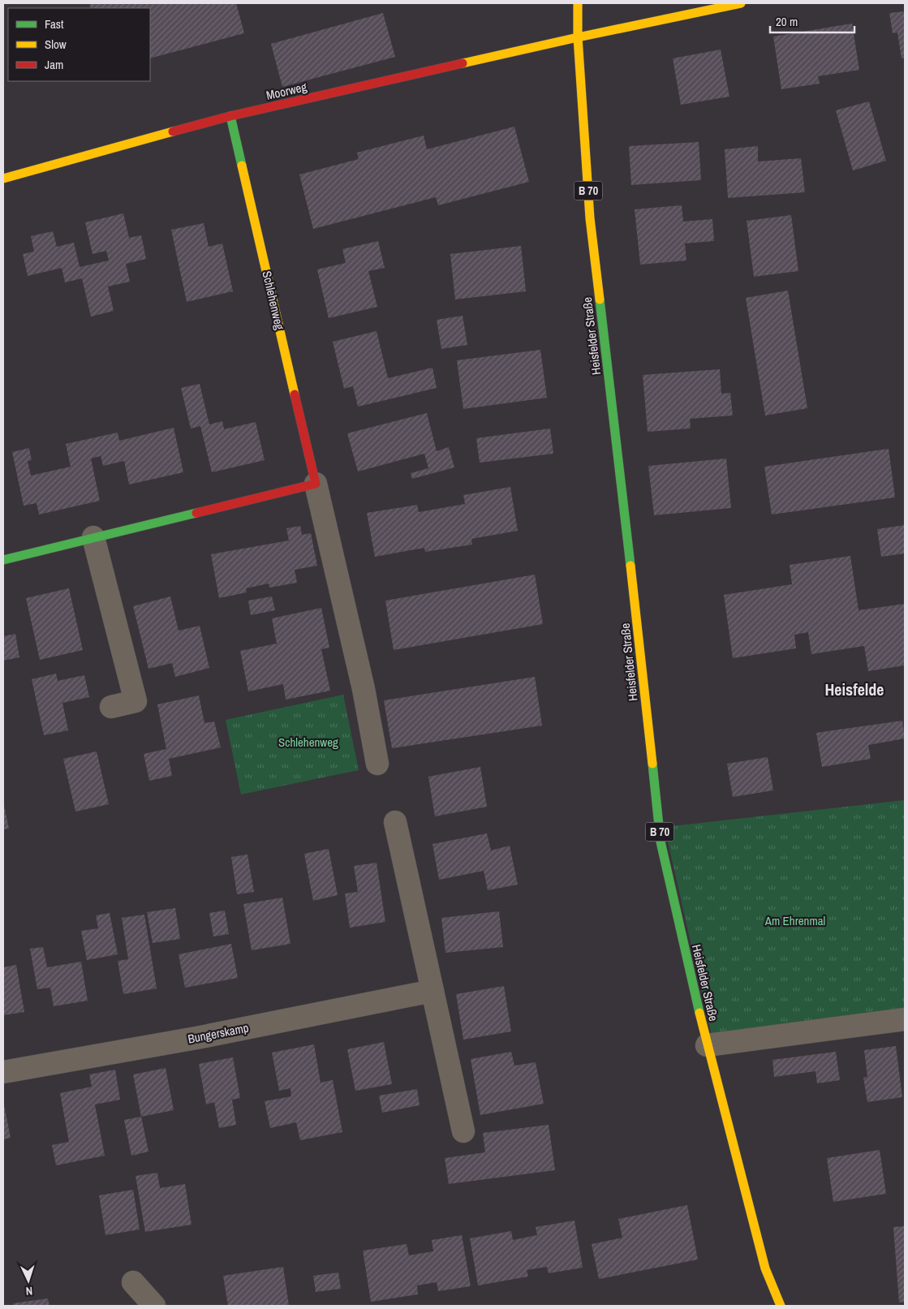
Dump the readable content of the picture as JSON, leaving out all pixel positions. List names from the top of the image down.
{
  "streets": {
    "street": [
      "Moorweg",
      "B 70",
      "Schlehenweg",
      "Heisfelder Straße",
      "Bungerskamp"
    ]
  },
  "crossings": [
    ["Moorweg", "Schlehenweg"],
    ["Moorweg", "Heisfelder Straße"]
  ],
  "districts": ["Heisfelde"],
  "parks": ["Schlehenweg", "Am Ehrenmal"],
  "legend": ["Fast", "Slow", "Jam"],
  "scale_bar": "20 m",
  "north": "bottom"
}
